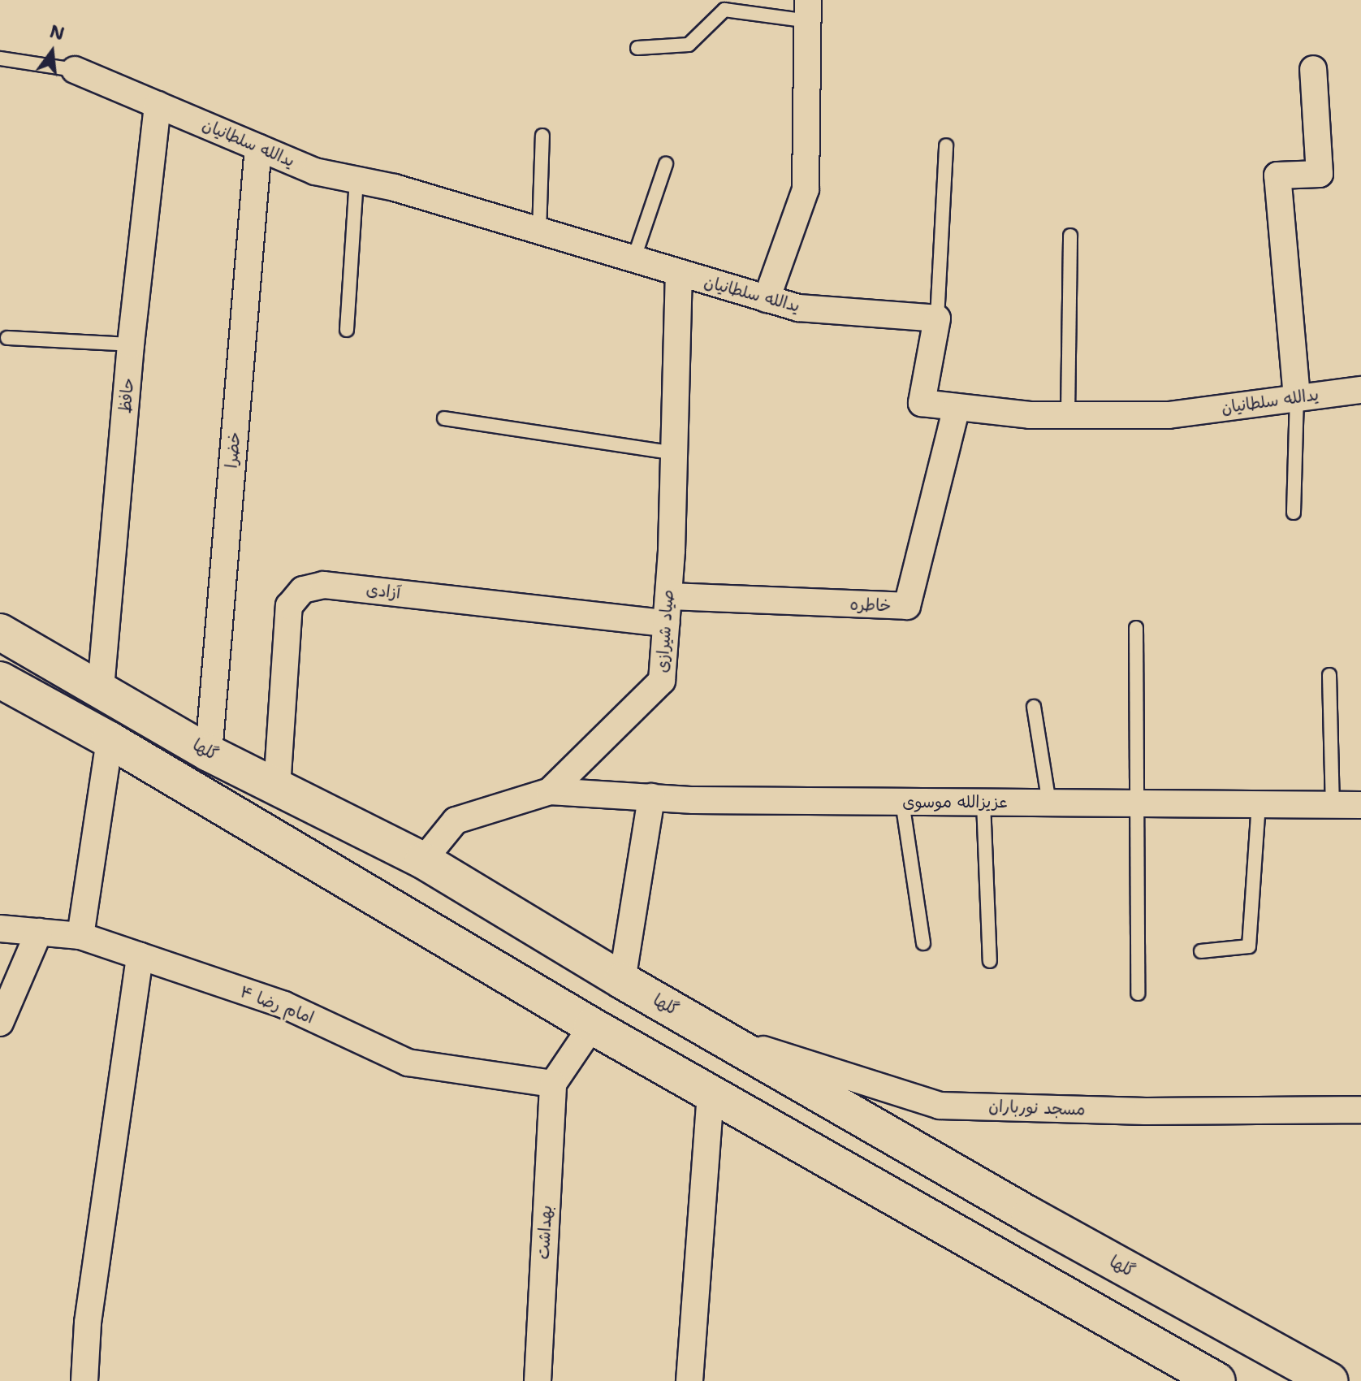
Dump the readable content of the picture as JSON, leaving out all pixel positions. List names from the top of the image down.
{
  "streets": {
    "main road": ["گلها"],
    "street": [
      "یدالله سلطانیان",
      "حافظ",
      "خضرا",
      "آزادی",
      "خاطره",
      "صیاد شیرازی",
      "عزیزالله موسوی",
      "امام رضا ۴",
      "مسجد نورباران",
      "بهداشت"
    ]
  },
  "crossings": [
    ["یدالله سلطانیان", "حافظ"],
    ["یدالله سلطانیان", "خضرا"],
    ["یدالله سلطانیان", "خاطره"],
    ["یدالله سلطانیان", "صیاد شیرازی"],
    ["حافظ", "گلها"],
    ["خضرا", "گلها"],
    ["آزادی", "صیاد شیرازی"],
    ["آزادی", "گلها"],
    ["خاطره", "صیاد شیرازی"],
    ["صیاد شیرازی", "گلها"],
    ["صیاد شیرازی", "عزیزالله موسوی"],
    ["گلها", "مسجد نورباران"],
    ["امام رضا ۴", "بهداشت"]
  ],
  "north": "top"
}
